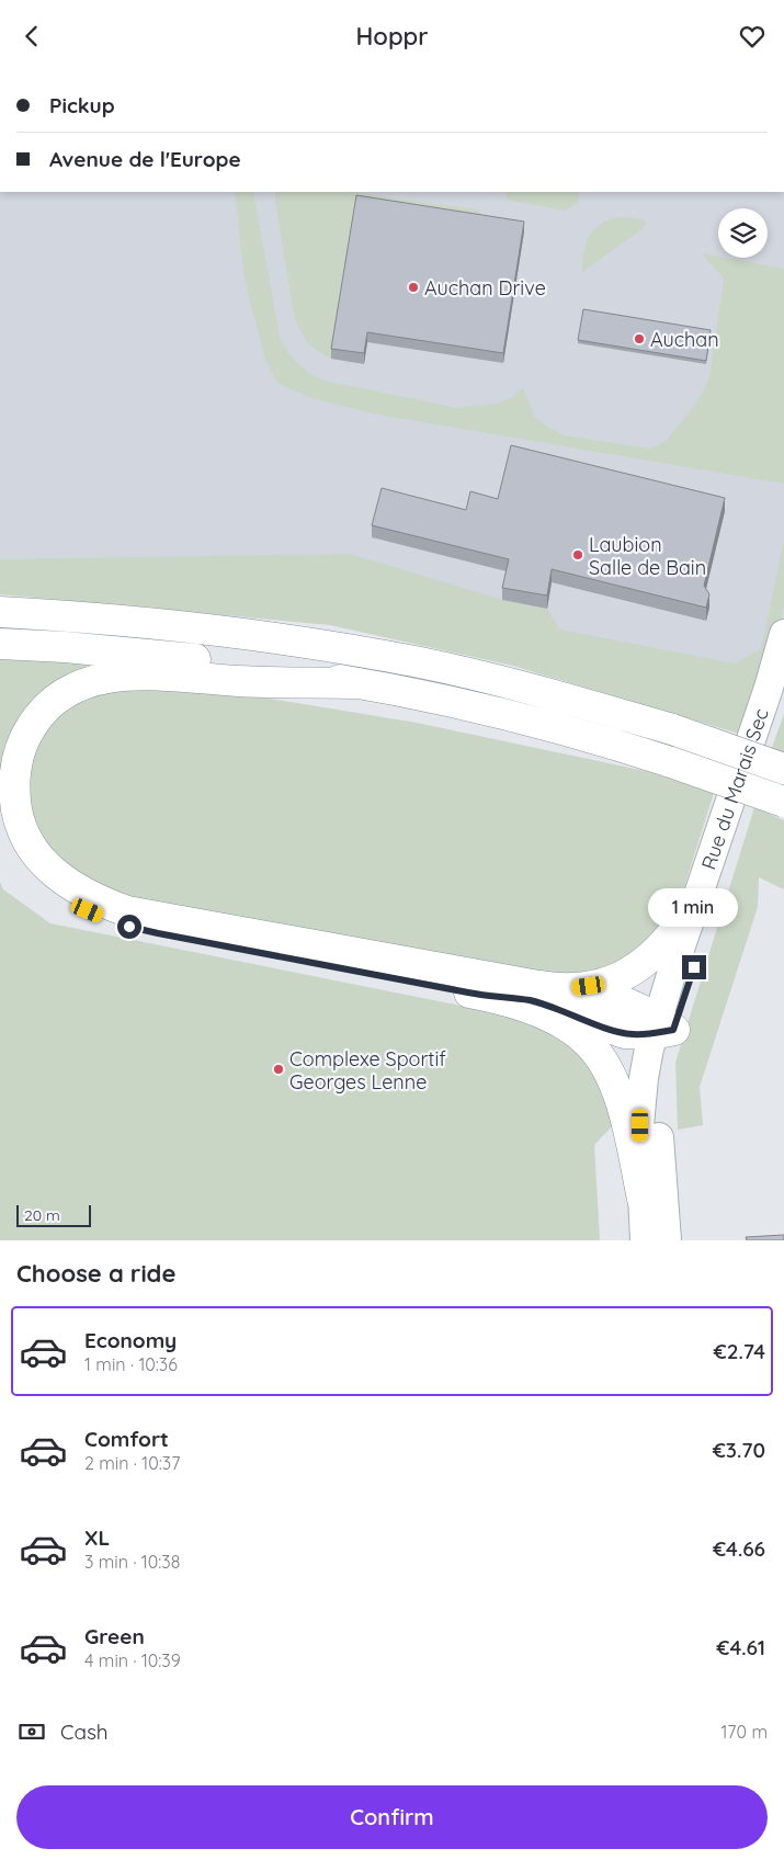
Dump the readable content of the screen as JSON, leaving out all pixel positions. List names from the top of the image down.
{
  "streets": {
    "street": ["Rue du Marais Sec"]
  },
  "places": [
    "Auchan Drive",
    "Auchan",
    "Laubion Salle de Bain",
    "Complexe Sportif Georges Lenne"
  ],
  "scale_bar": "20 m",
  "page": {
    "header": "Hoppr",
    "banner": ["Pickup", "Avenue de l'Europe"],
    "bubble": "1 min",
    "scale": "20 m",
    "heading": "Choose a ride",
    "list": [
      {
        "name": "Economy",
        "note": "1 min · 10:36",
        "value": "€2.74"
      },
      {
        "name": "Comfort",
        "note": "2 min · 10:37",
        "value": "€3.70"
      },
      {
        "name": "XL",
        "note": "3 min · 10:38",
        "value": "€4.66"
      },
      {
        "name": "Green",
        "note": "4 min · 10:39",
        "value": "€4.61"
      }
    ],
    "pay": ["Cash", "170 m"],
    "buttons": "Confirm"
  }
}
